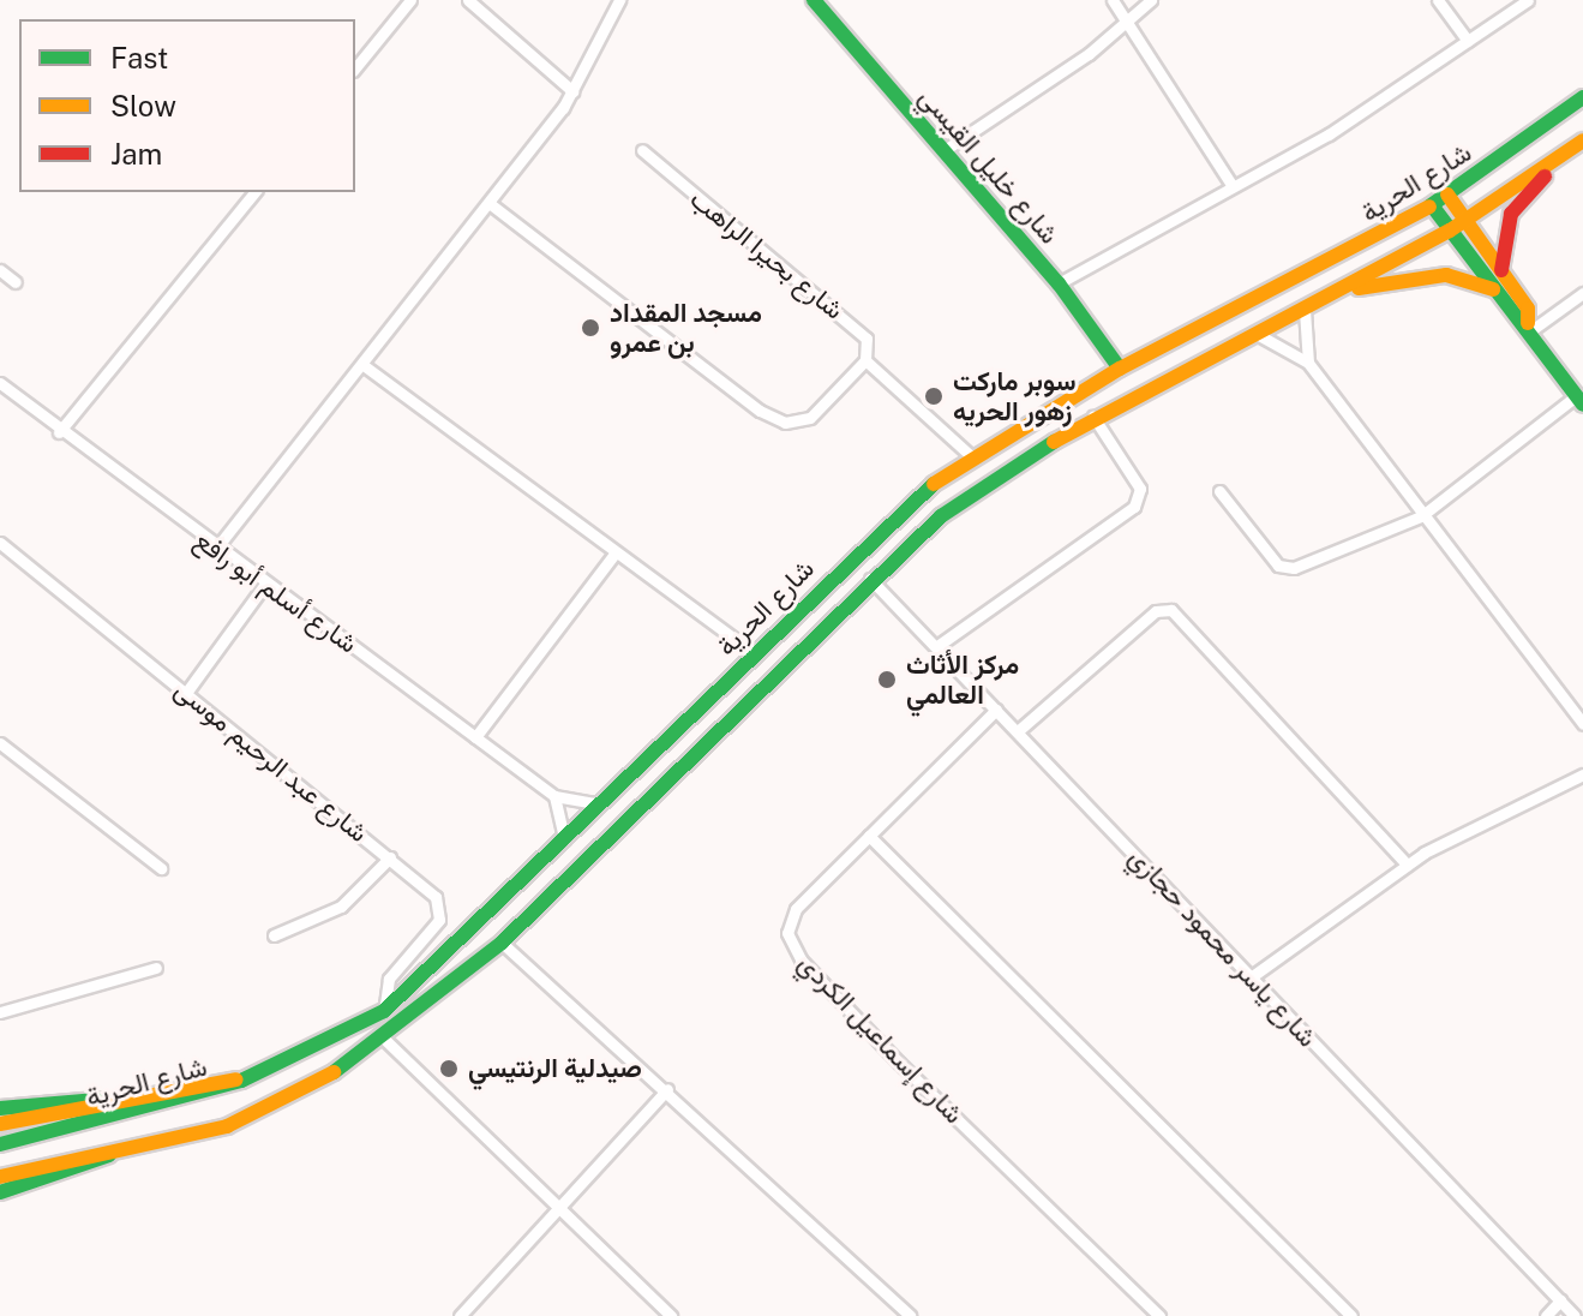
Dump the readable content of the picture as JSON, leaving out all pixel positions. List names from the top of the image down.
{
  "streets": {
    "main road": ["شارع خليل القيسي", "شارع الحرية"],
    "street": [
      "شارع بحيرا الراهب",
      "شارع أسلم أبو رافع",
      "شارع عبد الرحيم موسى",
      "شارع ياسر محمود حجازي",
      "شارع إسماعيل الكردي"
    ]
  },
  "crossings": [
    ["شارع خليل القيسي", "شارع الحرية"],
    ["شارع الحرية", "شارع أسلم أبو رافع"],
    ["شارع الحرية", "شارع عبد الرحيم موسى"],
    ["شارع الحرية", "شارع ياسر محمود حجازي"],
    ["شارع ياسر محمود حجازي", "شارع إسماعيل الكردي"]
  ],
  "places": [
    "مسجد المقداد بن عمرو",
    "سوبر ماركت زهور الحريه",
    "مركز الأثاث العالمي",
    "صيدلية الرنتيسي"
  ],
  "legend": ["Fast", "Slow", "Jam"]
}
